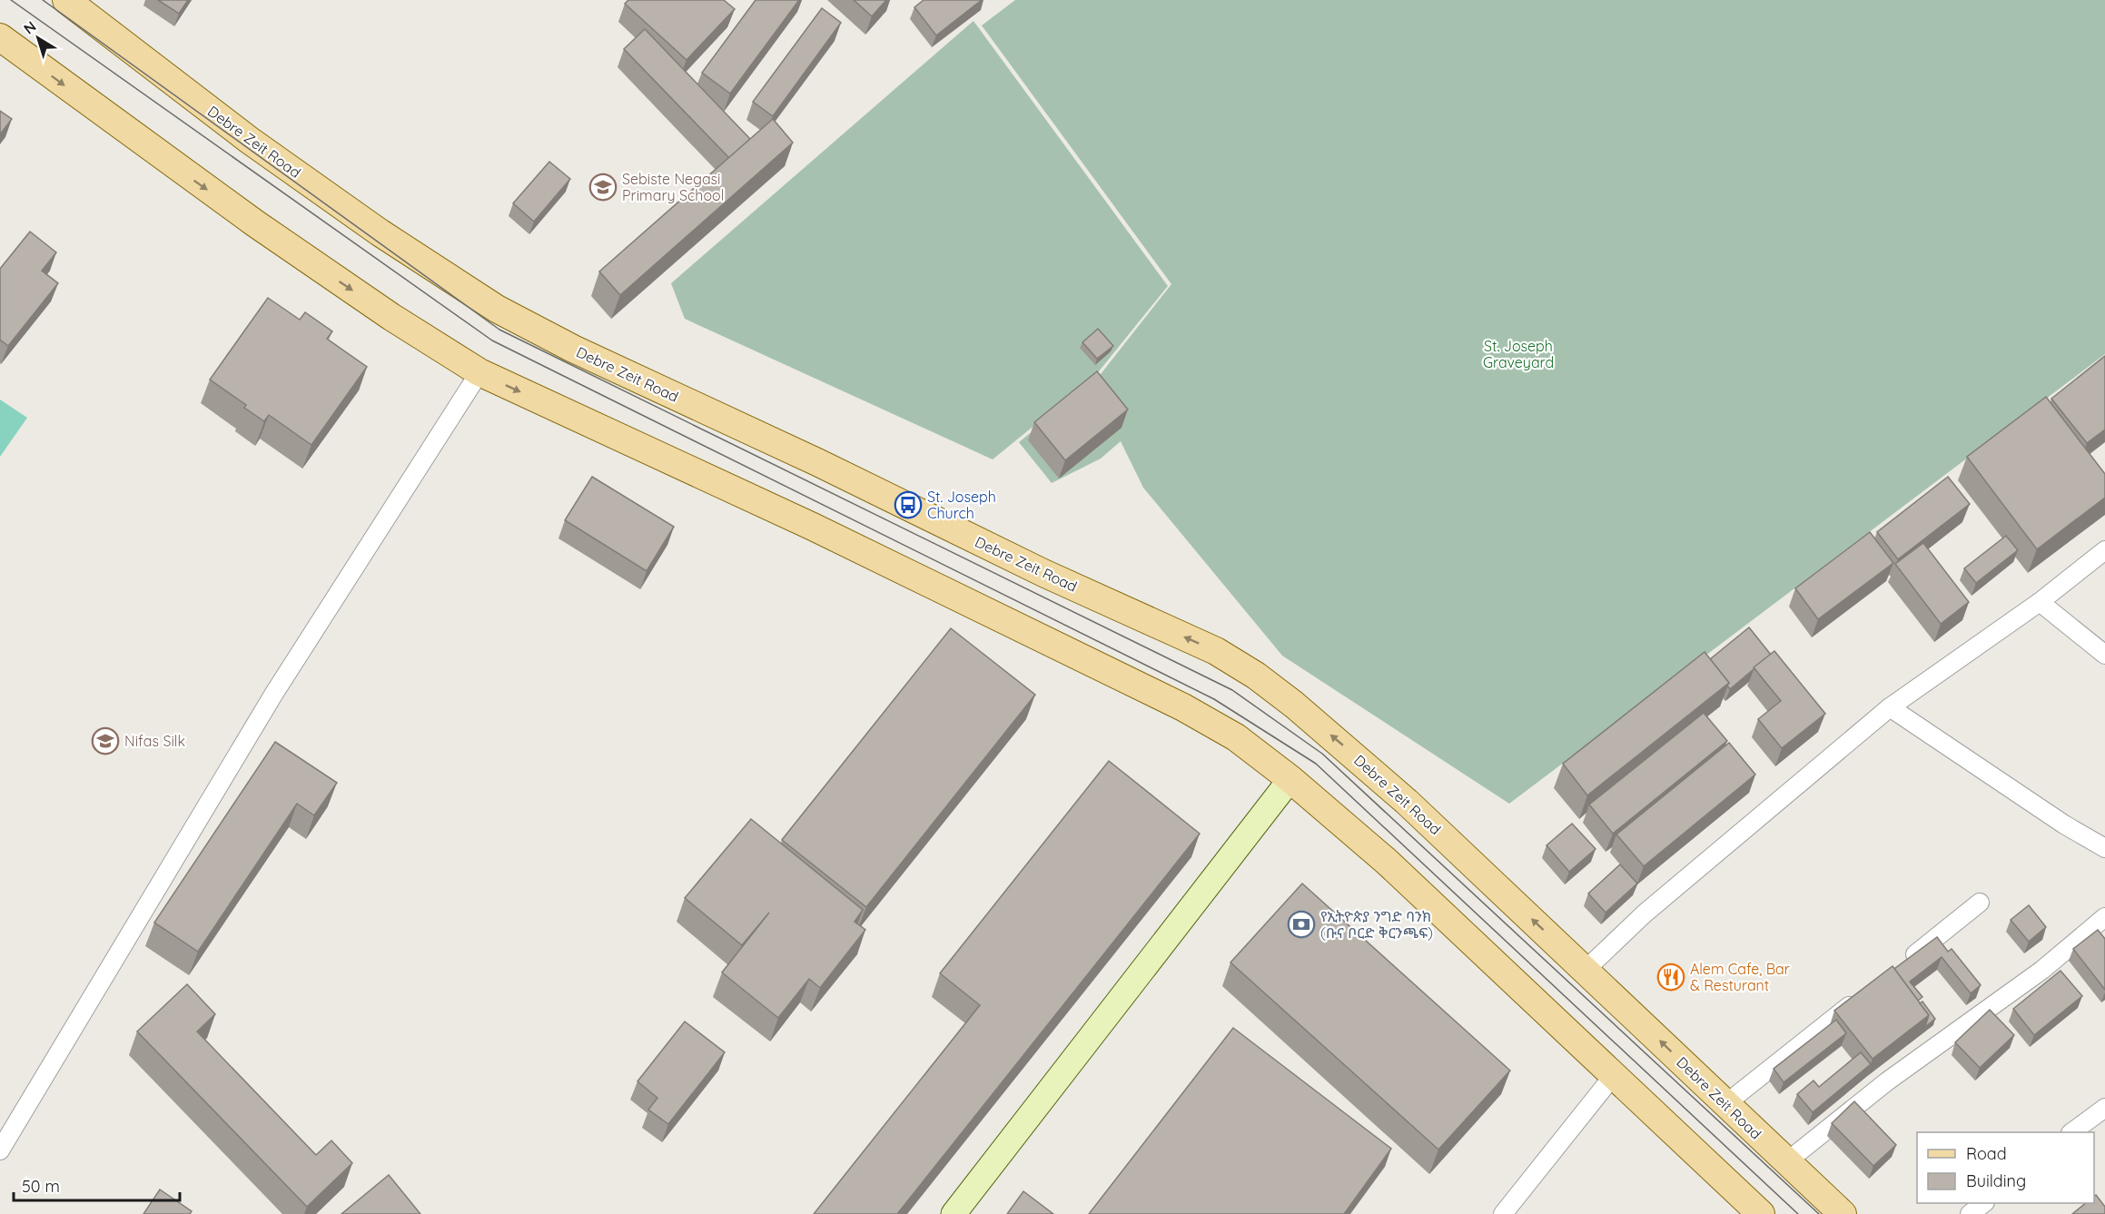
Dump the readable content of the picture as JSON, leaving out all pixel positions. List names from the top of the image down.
{
  "streets": {
    "main road": ["Debre Zeit Road"]
  },
  "parks": ["St. Joseph Graveyard"],
  "places": {
    "school or university": ["Sebiste Negasi Primary School", "Nifas Silk"],
    "bus stop": ["St. Joseph Church"],
    "bank": ["የኢትዮጵያ ንግድ ባንክ (ቡና ቦርድ ቅርንጫፍ)"],
    "restaurant": ["Alem Cafe, Bar & Resturant"]
  },
  "legend": ["Road", "Building"],
  "scale_bar": "50 m",
  "north": "top left"
}
